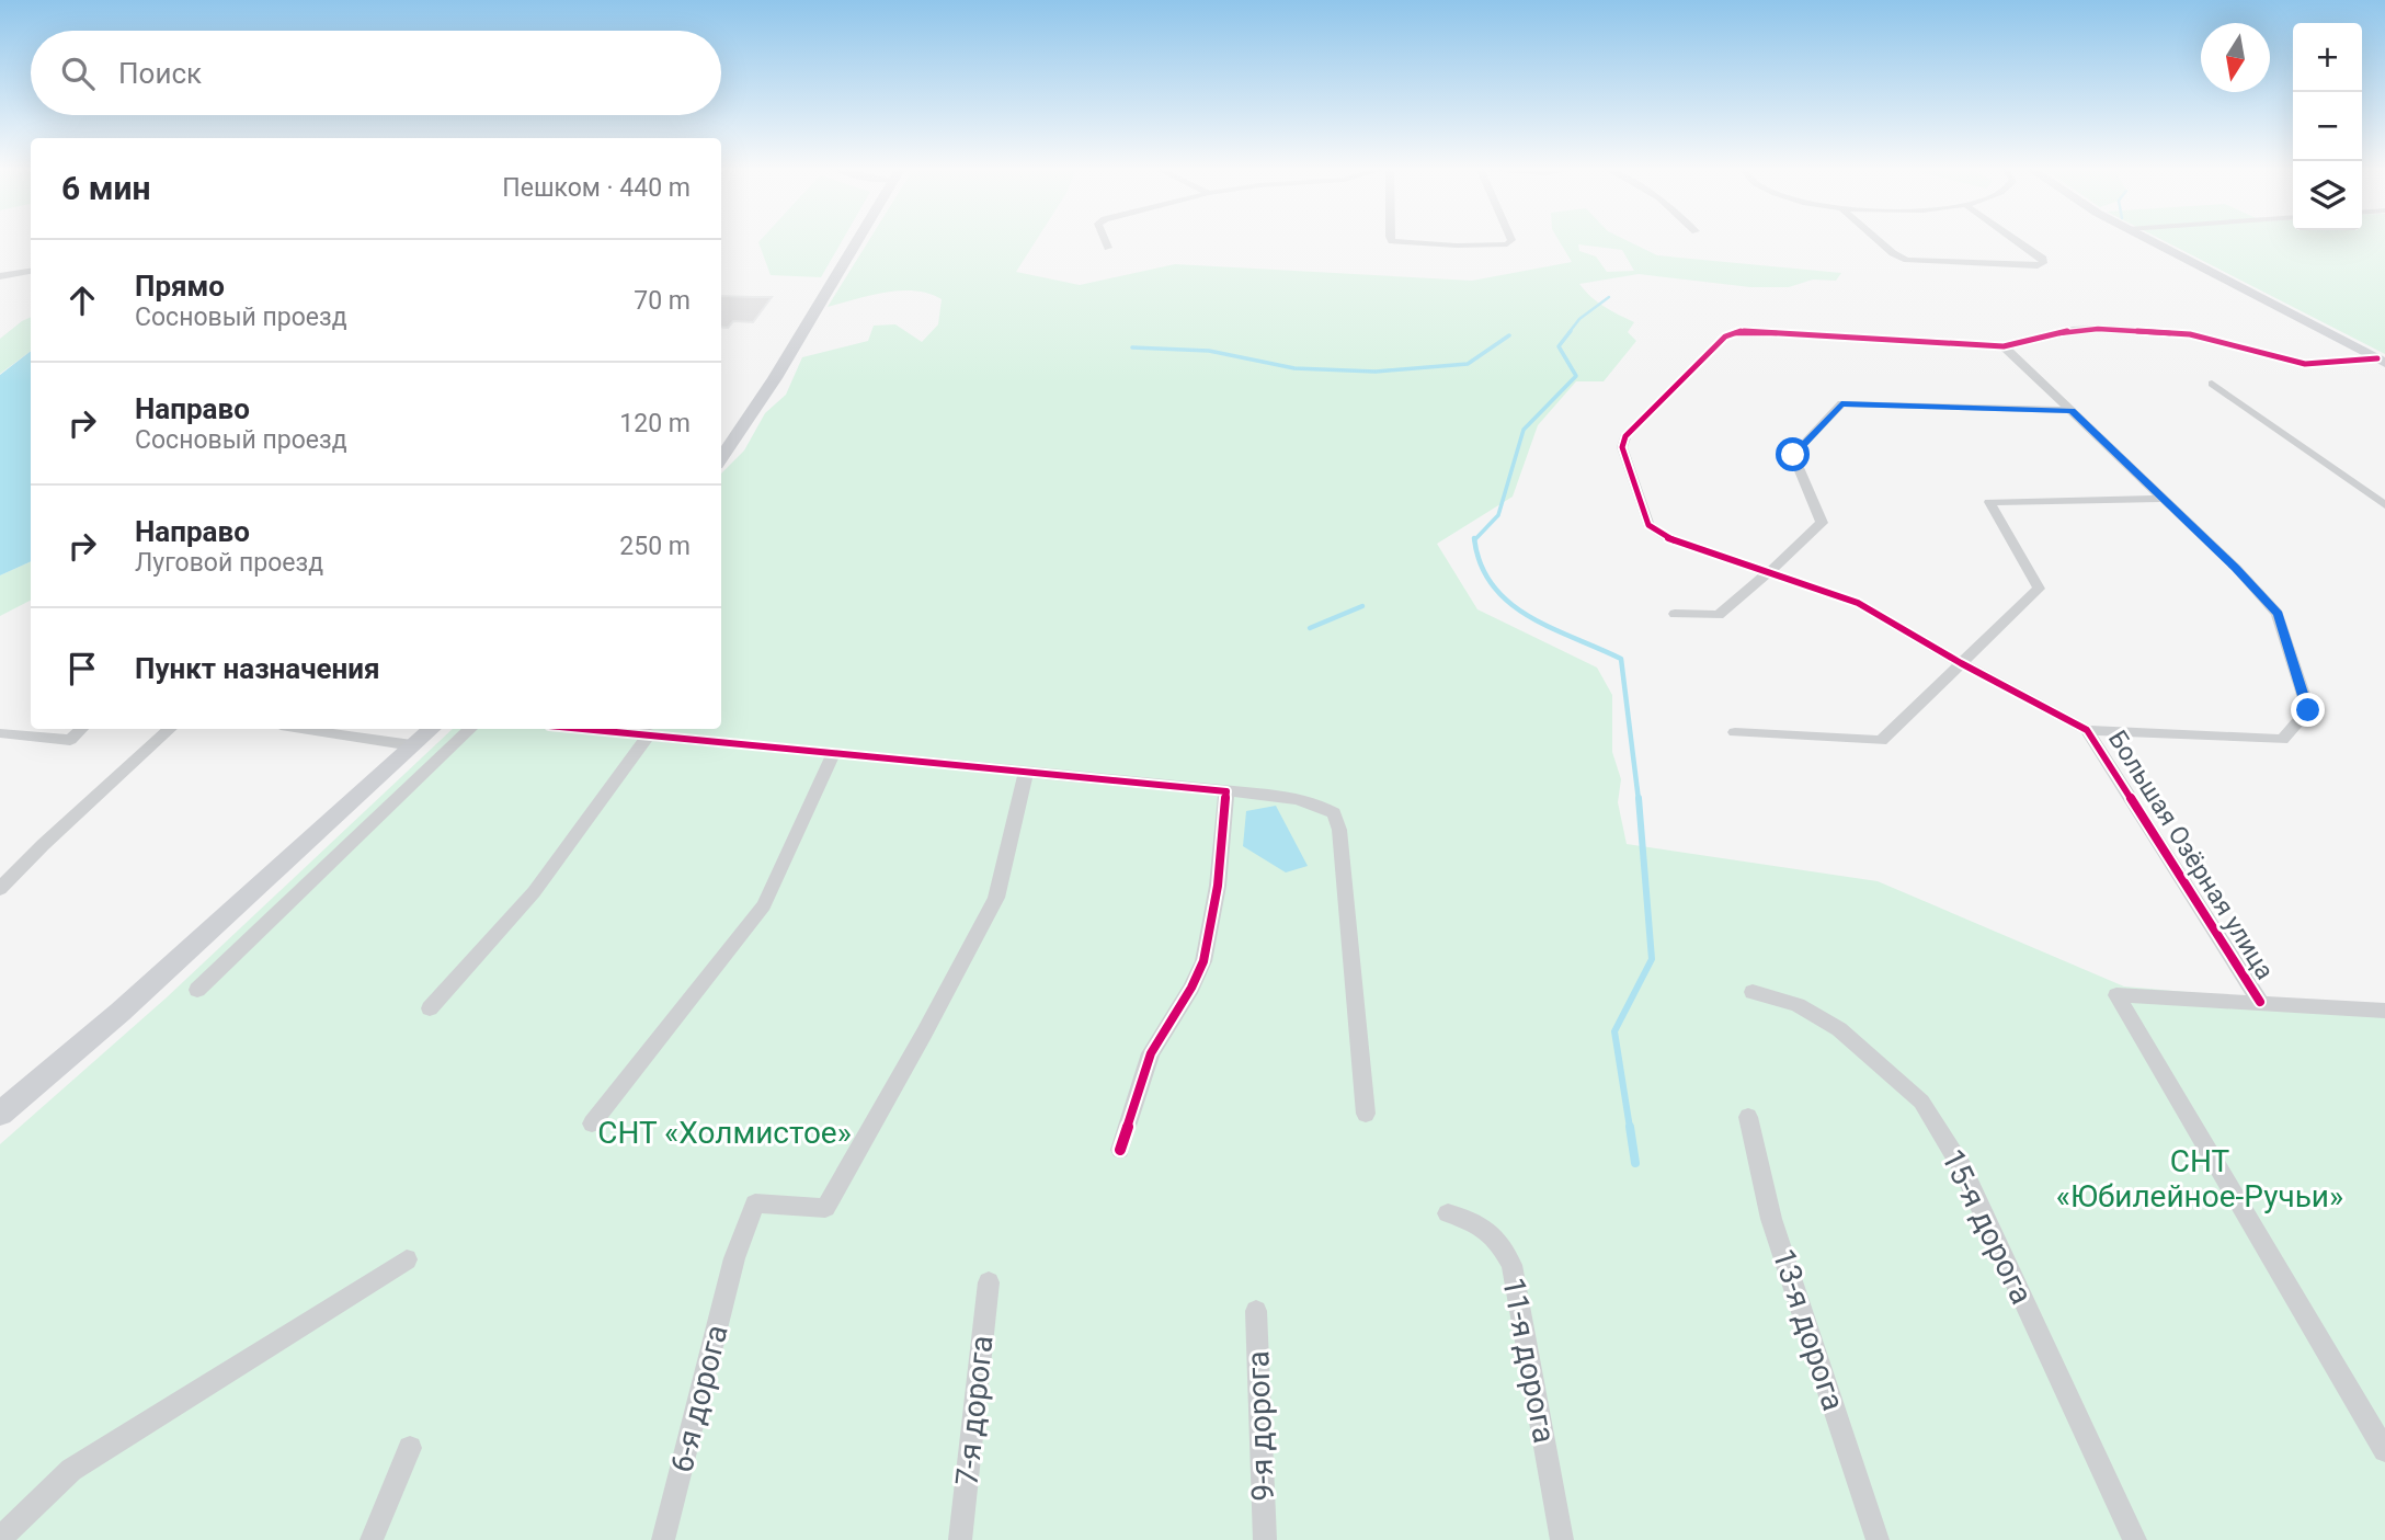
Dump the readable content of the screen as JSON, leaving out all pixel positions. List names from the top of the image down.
{
  "streets": {
    "street": [
      "Большая Озёрная улица",
      "15-я дорога",
      "13-я дорога",
      "11-я дорога",
      "6-я дорога",
      "7-я дорога",
      "9-я дорога"
    ]
  },
  "parks": ["СНТ «Холмистое»", "СНТ «Юбилейное-Ручьи»"],
  "north": "bottom",
  "page": {
    "map_buttons": ["+", "−"],
    "search": "Поиск",
    "heading": ["6 мин", "Пешком · 440 m"],
    "list": [
      ["Прямо", "Сосновый проезд", "70 m"],
      ["Направо", "Сосновый проезд", "120 m"],
      ["Направо", "Луговой проезд", "250 m"],
      "Пункт назначения"
    ]
  }
}
